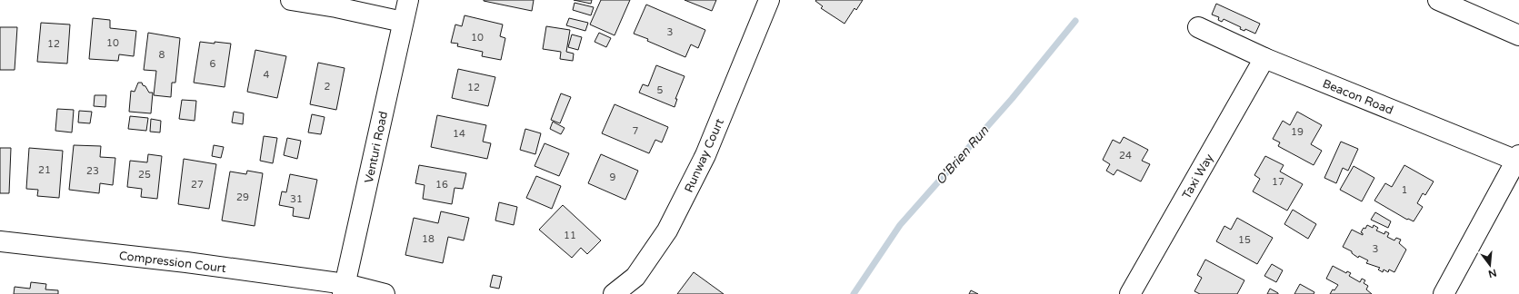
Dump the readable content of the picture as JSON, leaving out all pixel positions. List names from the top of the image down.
{
  "streets": {
    "street": [
      "Beacon Road",
      "Venturi Road",
      "Runway Court",
      "Taxi Way",
      "Compression Court"
    ]
  },
  "crossings": [
    ["Beacon Road", "Taxi Way"],
    ["Venturi Road", "Compression Court"]
  ],
  "water": ["O'Brien Run"],
  "house_numbers": [
    "3",
    "10",
    "10",
    "12",
    "8",
    "6",
    "4",
    "2",
    "12",
    "5",
    "7",
    "19",
    "14",
    "24",
    "21",
    "23",
    "25",
    "9",
    "17",
    "27",
    "16",
    "1",
    "29",
    "31",
    "11",
    "18",
    "15",
    "3"
  ],
  "north": "bottom"
}
